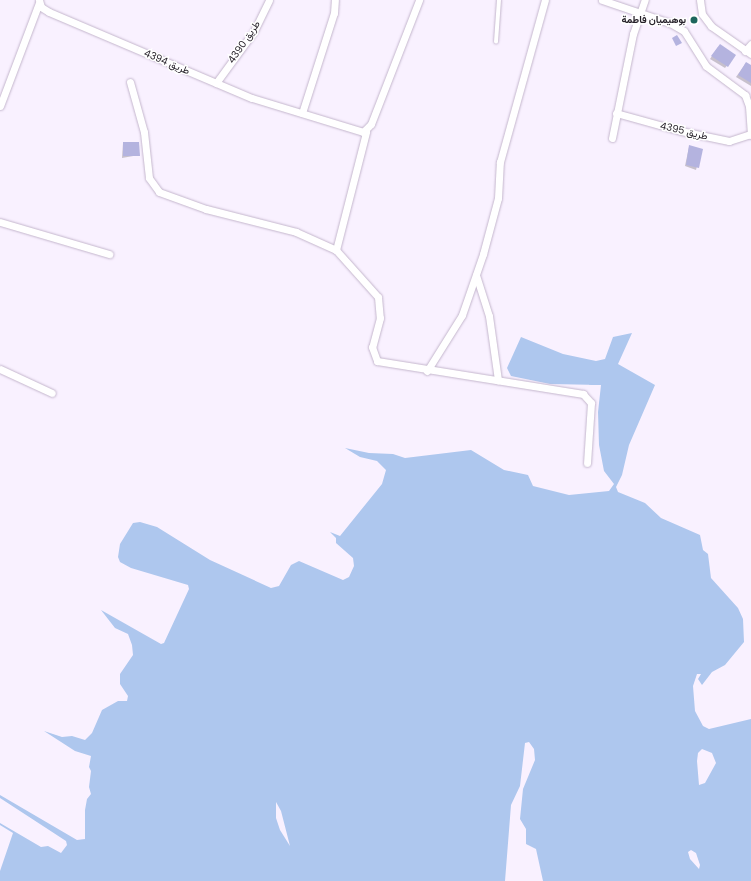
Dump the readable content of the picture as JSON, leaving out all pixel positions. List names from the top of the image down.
{
  "streets": {
    "street": ["طريق 4390", "طريق 4394", "طريق 4395"]
  },
  "crossings": [
    ["طريق 4390", "طريق 4394"]
  ],
  "places": ["بوهيميان فاطمة"]
}
